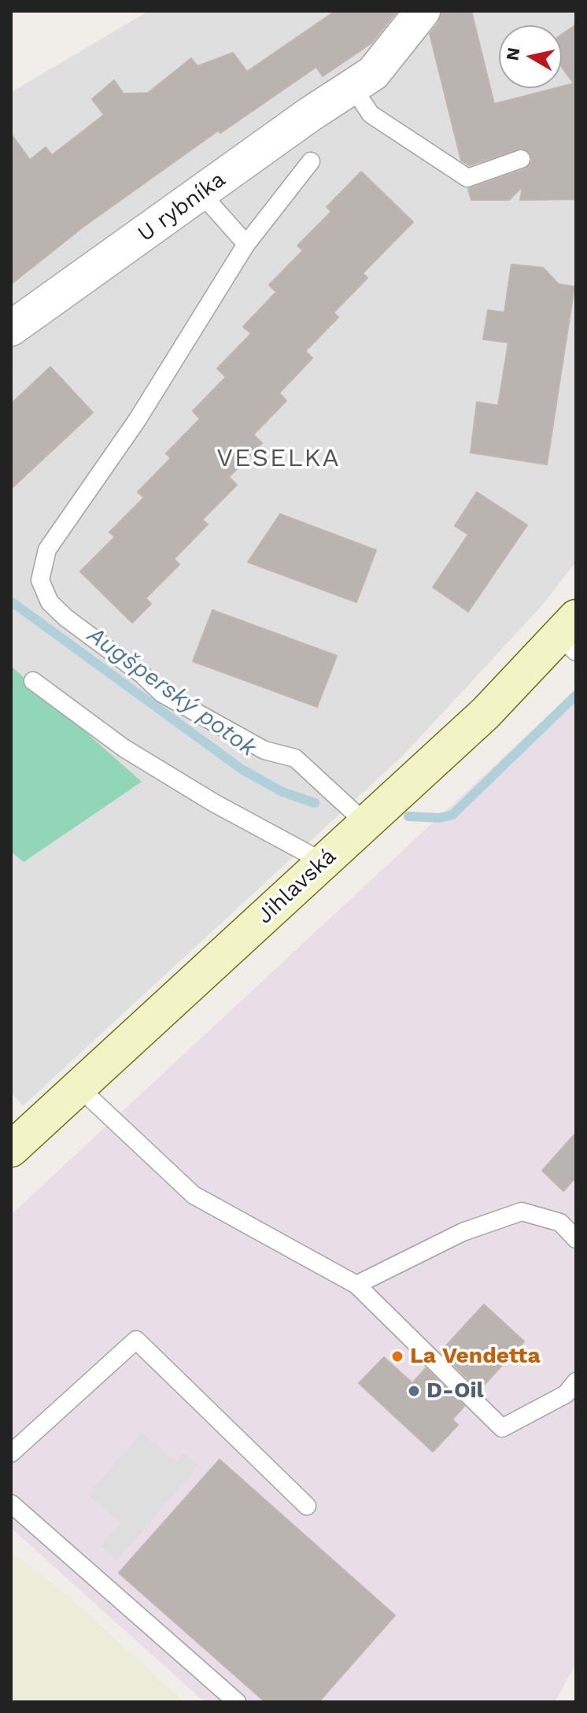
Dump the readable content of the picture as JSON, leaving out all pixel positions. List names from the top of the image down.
{
  "streets": {
    "main road": ["Jihlavská"],
    "street": ["U rybníka"]
  },
  "districts": ["VESELKA"],
  "water": ["Augšperský potok"],
  "places": ["La Vendetta", "D-Oil"],
  "north": "left"
}
